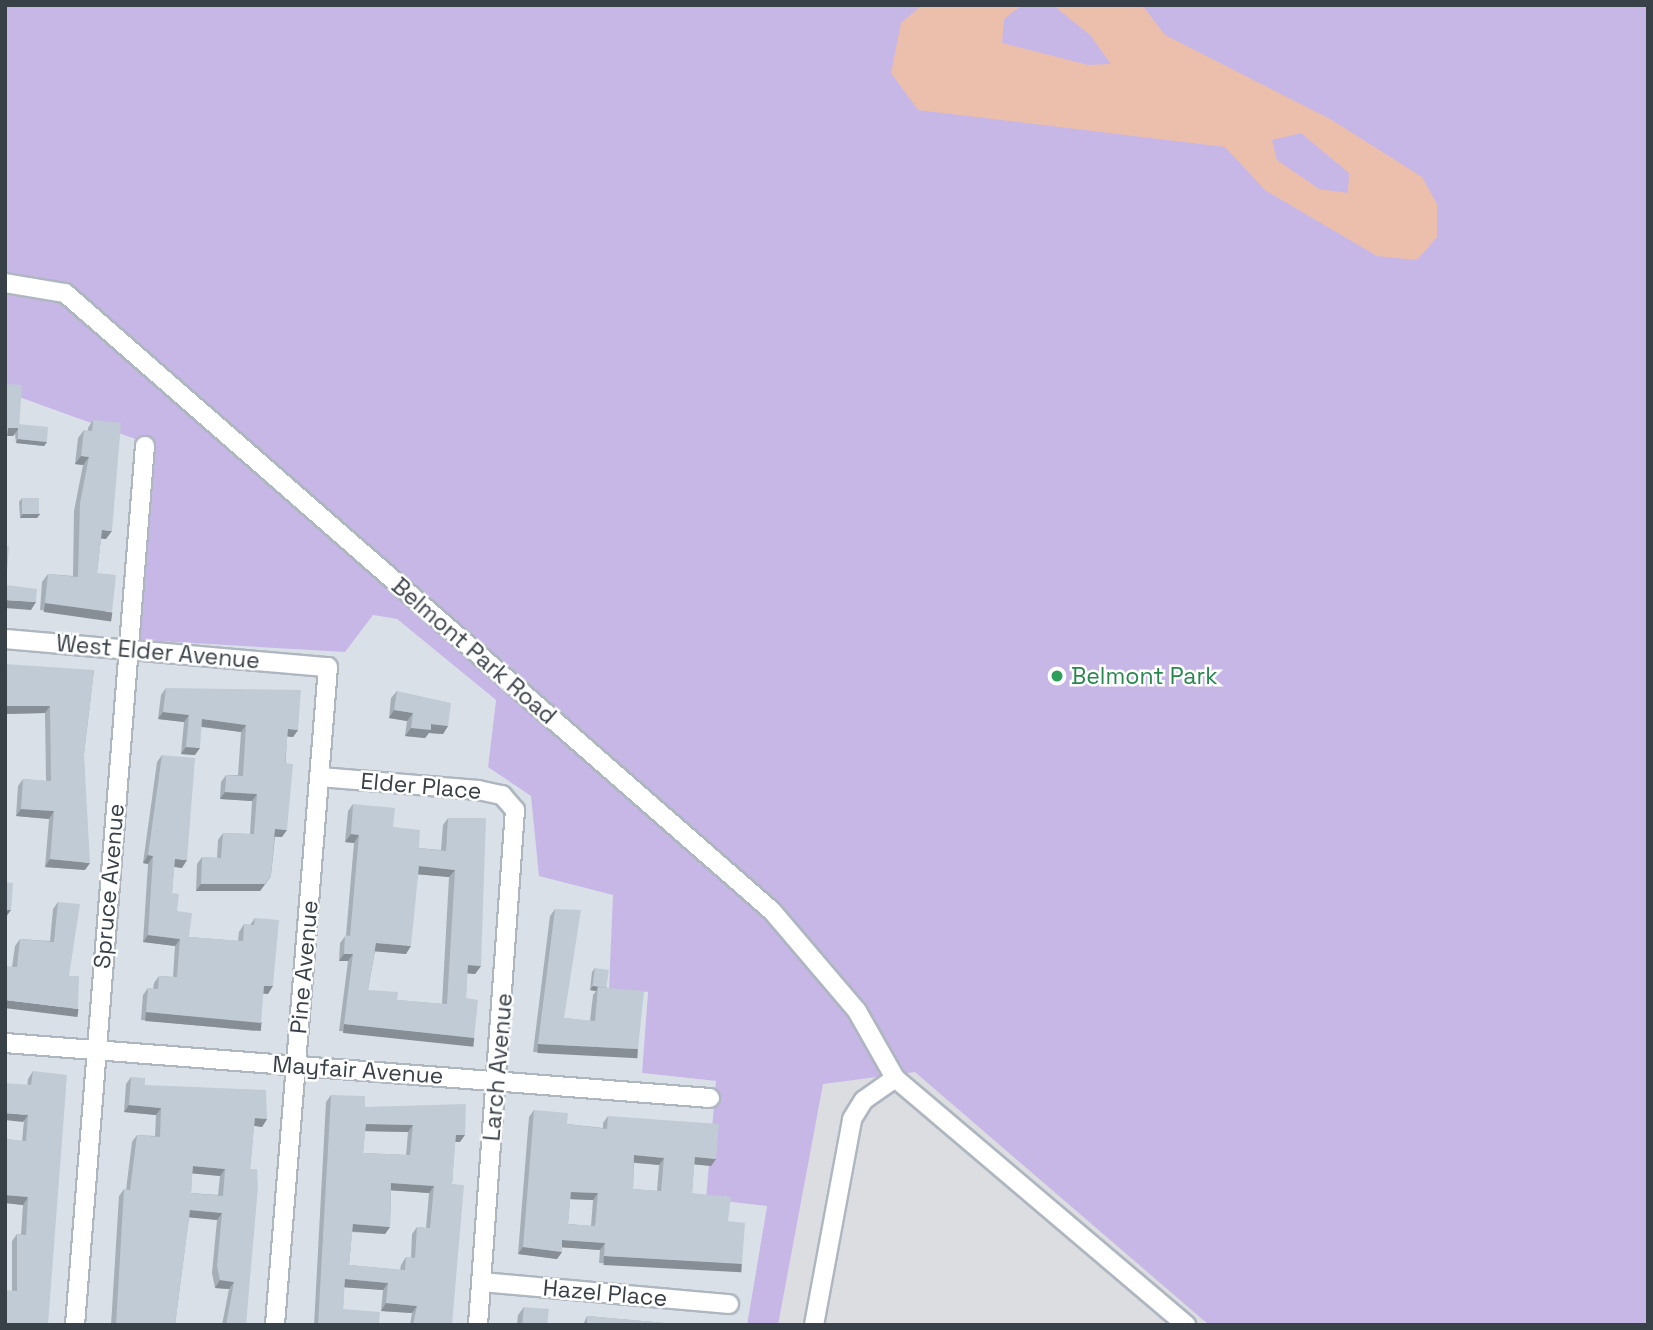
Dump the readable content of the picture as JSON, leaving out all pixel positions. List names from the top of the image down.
{
  "streets": {
    "street": [
      "Belmont Park Road",
      "West Elder Avenue",
      "Elder Place",
      "Spruce Avenue",
      "Pine Avenue",
      "Larch Avenue",
      "Mayfair Avenue",
      "Hazel Place"
    ]
  },
  "crossings": [
    ["West Elder Avenue", "Spruce Avenue"],
    ["West Elder Avenue", "Pine Avenue"],
    ["Elder Place", "Pine Avenue"],
    ["Elder Place", "Larch Avenue"],
    ["Spruce Avenue", "Mayfair Avenue"],
    ["Pine Avenue", "Mayfair Avenue"],
    ["Larch Avenue", "Mayfair Avenue"],
    ["Larch Avenue", "Hazel Place"]
  ],
  "places": ["Belmont Park"]
}
